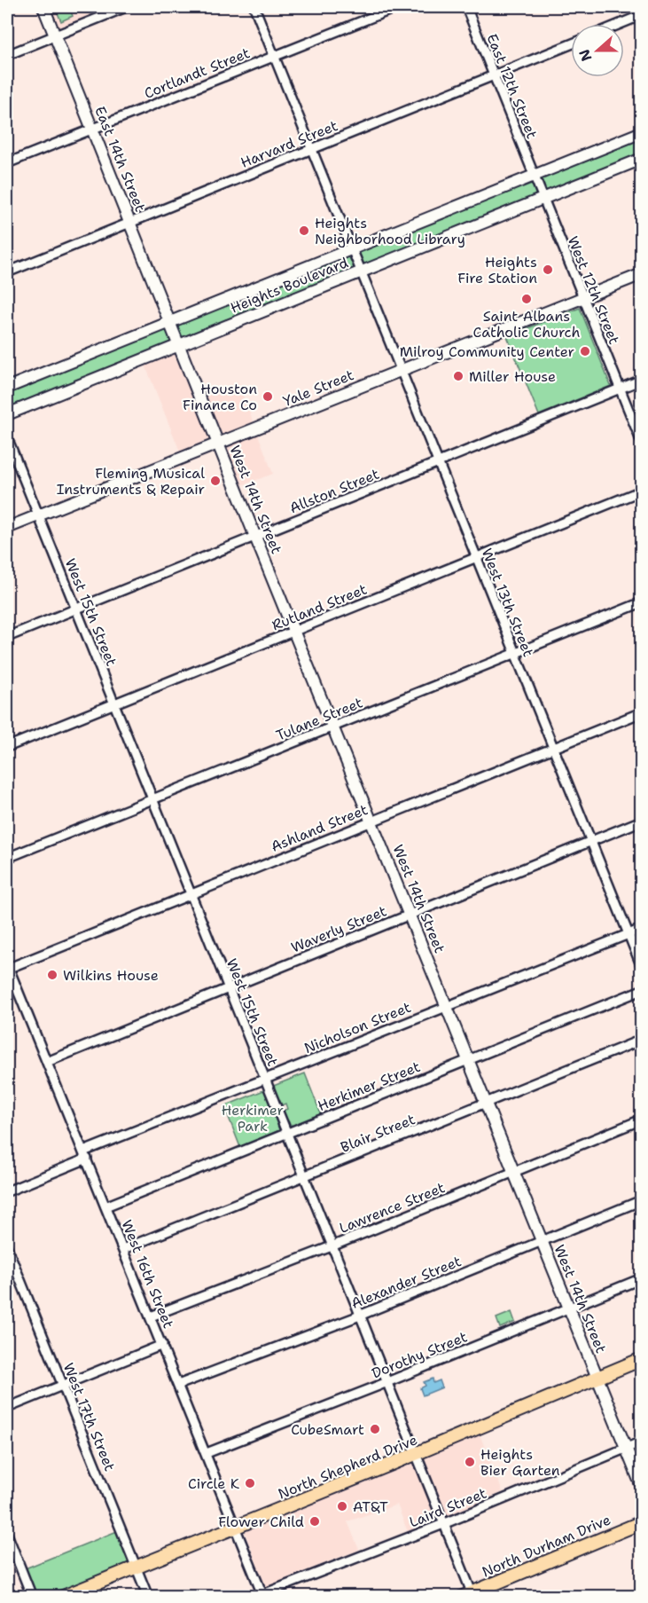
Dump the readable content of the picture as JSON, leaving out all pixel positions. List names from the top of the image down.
{
  "streets": {
    "main road": [
      "East 14th Street",
      "Heights Boulevard",
      "Yale Street",
      "West 14th Street",
      "North Shepherd Drive",
      "North Durham Drive"
    ],
    "street": [
      "Cortlandt Street",
      "East 12th Street",
      "Harvard Street",
      "West 12th Street",
      "Allston Street",
      "West 13th Street",
      "Rutland Street",
      "West 15th Street",
      "Tulane Street",
      "Ashland Street",
      "Waverly Street",
      "Nicholson Street",
      "Herkimer Street",
      "Blair Street",
      "Lawrence Street",
      "West 16th Street",
      "Alexander Street",
      "Dorothy Street",
      "West 17th Street",
      "Laird Street"
    ]
  },
  "crossings": [
    ["Cortlandt Street", "East 14th Street"],
    ["Cortlandt Street", "West 13th Street"],
    ["East 12th Street", "Harvard Street"],
    ["East 12th Street", "Heights Boulevard"],
    ["East 12th Street", "West 12th Street"],
    ["Harvard Street", "East 14th Street"],
    ["Harvard Street", "West 13th Street"],
    ["East 14th Street", "Heights Boulevard"],
    ["East 14th Street", "West 14th Street"],
    ["Heights Boulevard", "West 12th Street"],
    ["Heights Boulevard", "West 14th Street"],
    ["Heights Boulevard", "West 13th Street"],
    ["West 12th Street", "Yale Street"],
    ["West 12th Street", "Allston Street"],
    ["Yale Street", "West 14th Street"],
    ["Yale Street", "West 13th Street"],
    ["Yale Street", "West 15th Street"],
    ["Allston Street", "West 14th Street"],
    ["Allston Street", "West 13th Street"],
    ["Allston Street", "West 15th Street"],
    ["West 14th Street", "Rutland Street"],
    ["West 14th Street", "Tulane Street"],
    ["West 14th Street", "Ashland Street"],
    ["West 14th Street", "Waverly Street"],
    ["West 14th Street", "Nicholson Street"],
    ["West 14th Street", "Herkimer Street"],
    ["West 14th Street", "Blair Street"],
    ["West 14th Street", "Lawrence Street"],
    ["West 14th Street", "Alexander Street"],
    ["West 14th Street", "Dorothy Street"],
    ["West 14th Street", "North Shepherd Drive"],
    ["West 14th Street", "Laird Street"],
    ["West 13th Street", "Rutland Street"],
    ["West 13th Street", "Tulane Street"],
    ["West 13th Street", "Ashland Street"],
    ["West 13th Street", "Waverly Street"],
    ["West 13th Street", "Nicholson Street"],
    ["Rutland Street", "West 15th Street"],
    ["West 15th Street", "Tulane Street"],
    ["West 15th Street", "Ashland Street"],
    ["West 15th Street", "Waverly Street"],
    ["West 15th Street", "Nicholson Street"],
    ["West 15th Street", "Herkimer Street"],
    ["West 15th Street", "Blair Street"],
    ["West 15th Street", "Lawrence Street"],
    ["West 15th Street", "Alexander Street"],
    ["West 15th Street", "Dorothy Street"],
    ["West 15th Street", "North Shepherd Drive"],
    ["West 15th Street", "Laird Street"],
    ["West 15th Street", "North Durham Drive"],
    ["Ashland Street", "West 16th Street"],
    ["Waverly Street", "West 16th Street"],
    ["Nicholson Street", "West 16th Street"],
    ["Herkimer Street", "West 16th Street"],
    ["Blair Street", "West 16th Street"],
    ["Lawrence Street", "West 16th Street"],
    ["West 16th Street", "Alexander Street"],
    ["West 16th Street", "Dorothy Street"],
    ["West 16th Street", "North Shepherd Drive"],
    ["West 16th Street", "Laird Street"],
    ["West 17th Street", "North Shepherd Drive"]
  ],
  "parks": ["Herkimer Park"],
  "places": [
    "Heights Neighborhood Library",
    "Heights Fire Station",
    "Saint Albans Catholic Church",
    "Milroy Community Center",
    "Miller House",
    "Houston Finance Co",
    "Fleming Musical Instruments & Repair",
    "Wilkins House",
    "CubeSmart",
    "Heights Bier Garten",
    "Circle K",
    "AT&T",
    "Flower Child"
  ],
  "north": "left"
}
